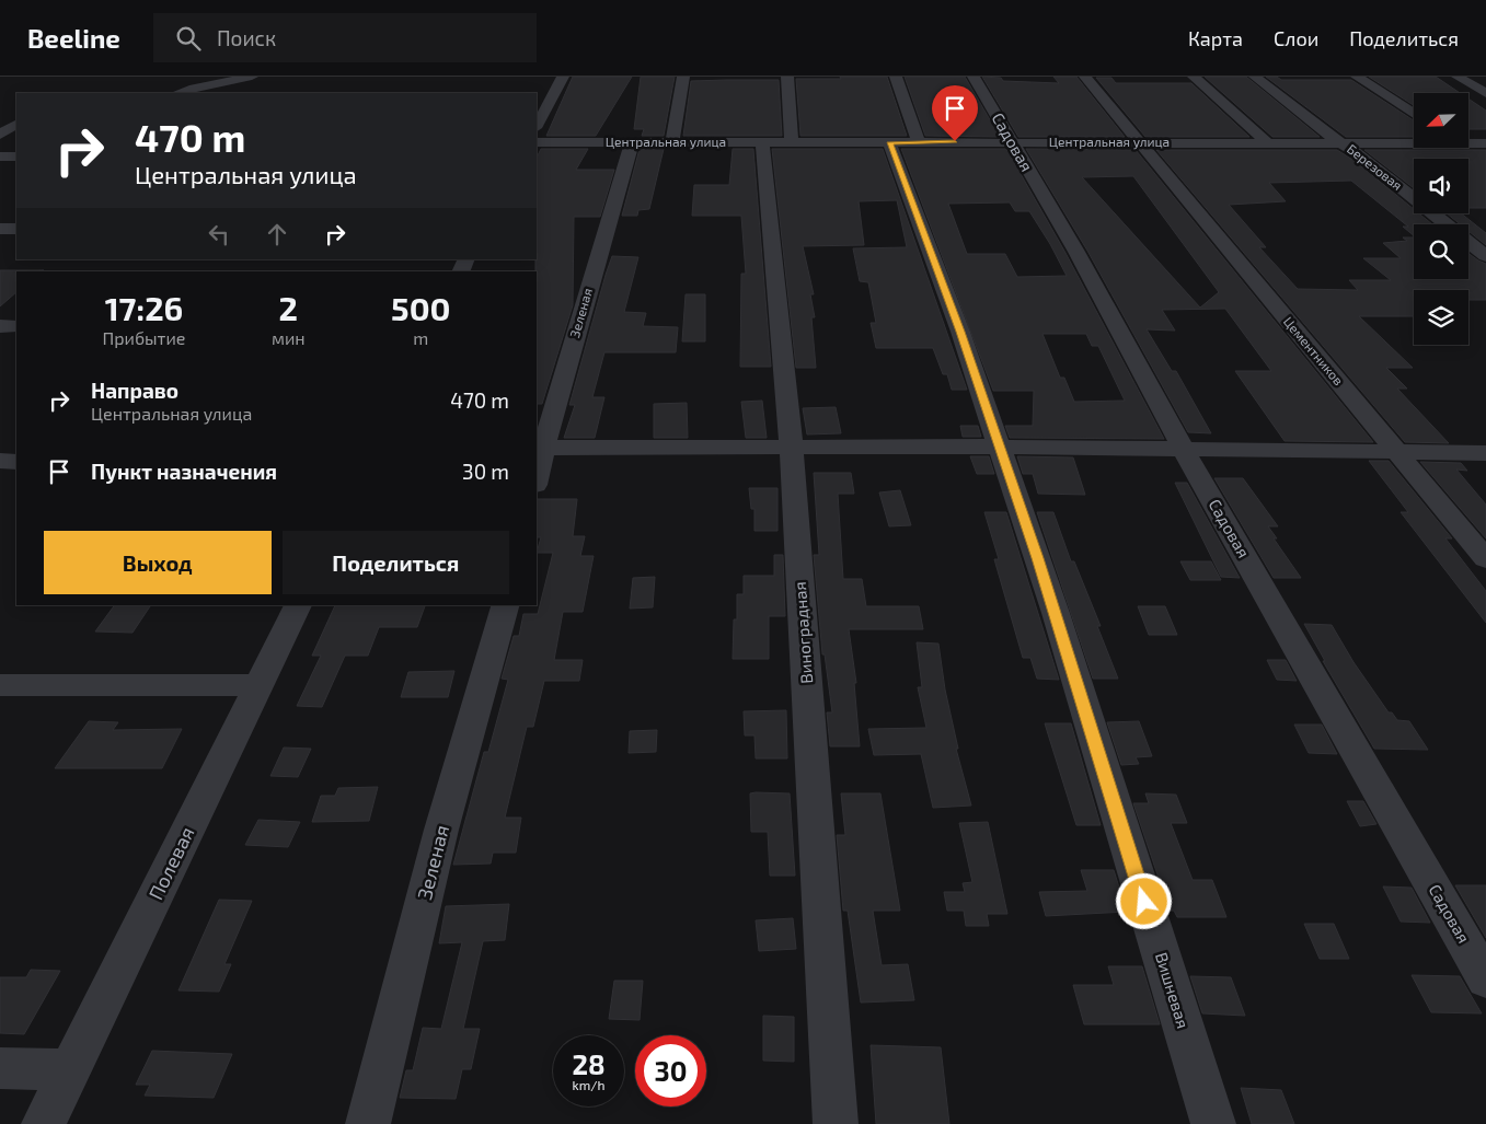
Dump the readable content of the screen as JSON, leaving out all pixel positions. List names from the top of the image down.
{
  "streets": {
    "street": [
      "Центральная улица",
      "Садовая",
      "Березовая",
      "Зеленая",
      "Цементников",
      "Виноградная",
      "Полевая",
      "Вишневая"
    ]
  },
  "crossings": [
    ["Центральная улица", "Садовая"],
    ["Центральная улица", "Березовая"],
    ["Центральная улица", "Зеленая"],
    ["Центральная улица", "Цементников"],
    ["Центральная улица", "Виноградная"],
    ["Центральная улица", "Вишневая"]
  ],
  "north": "bottom left",
  "page": {
    "header": "Beeline",
    "search": "Поиск",
    "nav": ["Карта", "Слои", "Поделиться"],
    "turn": ["470 m", "Центральная улица"],
    "eta": [
      "17:26",
      "Прибытие",
      "2",
      "мин",
      "500",
      "m"
    ],
    "list": [
      {
        "name": "Направо",
        "note": "Центральная улица",
        "value": "470 m"
      },
      {
        "name": "Пункт назначения",
        "value": "30 m"
      }
    ],
    "buttons": ["Выход", "Поделиться"],
    "speed": "28 km/h",
    "limit": "30"
  }
}
